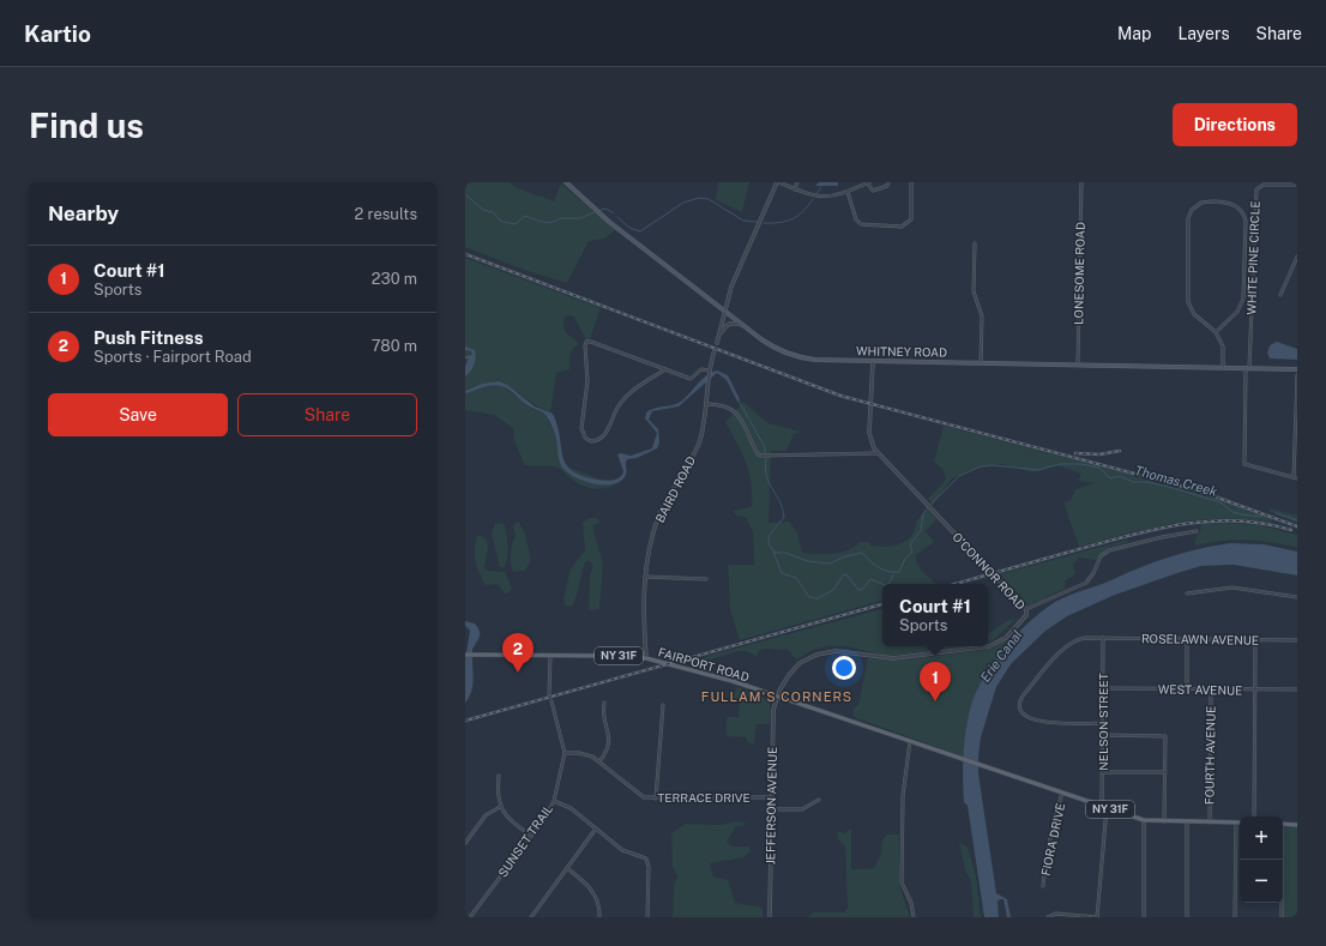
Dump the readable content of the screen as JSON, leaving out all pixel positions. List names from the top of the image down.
{
  "streets": {
    "main road": ["WHITNEY ROAD", "NY 31F", "FAIRPORT ROAD"],
    "street": [
      "WHITE PINE CIRCLE",
      "LONESOME ROAD",
      "BAIRD ROAD",
      "O'CONNOR ROAD",
      "ROSELAWN AVENUE",
      "WEST AVENUE",
      "NELSON STREET",
      "FOURTH AVENUE",
      "TERRACE DRIVE",
      "JEFFERSON AVENUE",
      "FIORA DRIVE",
      "SUNSET TRAIL"
    ]
  },
  "crossings": [
    ["WHITE PINE CIRCLE", "WHITNEY ROAD"],
    ["LONESOME ROAD", "WHITNEY ROAD"],
    ["WHITNEY ROAD", "O'CONNOR ROAD"],
    ["BAIRD ROAD", "FAIRPORT ROAD"],
    ["O'CONNOR ROAD", "FAIRPORT ROAD"],
    ["O'CONNOR ROAD", "JEFFERSON AVENUE"],
    ["ROSELAWN AVENUE", "NELSON STREET"],
    ["NY 31F", "FAIRPORT ROAD"],
    ["NY 31F", "NELSON STREET"],
    ["NY 31F", "FOURTH AVENUE"],
    ["NY 31F", "FIORA DRIVE"],
    ["FAIRPORT ROAD", "JEFFERSON AVENUE"],
    ["FAIRPORT ROAD", "FIORA DRIVE"],
    ["WEST AVENUE", "NELSON STREET"],
    ["WEST AVENUE", "FOURTH AVENUE"],
    ["TERRACE DRIVE", "JEFFERSON AVENUE"],
    ["TERRACE DRIVE", "SUNSET TRAIL"]
  ],
  "districts": ["FULLAM'S CORNERS"],
  "water": ["Thomas Creek", "Erie Canal"],
  "page": {
    "header": "Kartio",
    "nav": ["Map", "Layers", "Share"],
    "buttons": [
      "Directions",
      ["Save", "Share"]
    ],
    "title": "Find us",
    "heading": ["Nearby", "2 results"],
    "list": [
      {
        "mark": "1",
        "name": "Court #1",
        "note": "Sports",
        "value": "230 m"
      },
      {
        "mark": "2",
        "name": "Push Fitness",
        "note": "Sports · Fairport Road",
        "value": "780 m"
      }
    ],
    "popup": ["Court #1", "Sports"],
    "pins": ["2", "1"],
    "map_buttons": ["+", "−"]
  }
}
